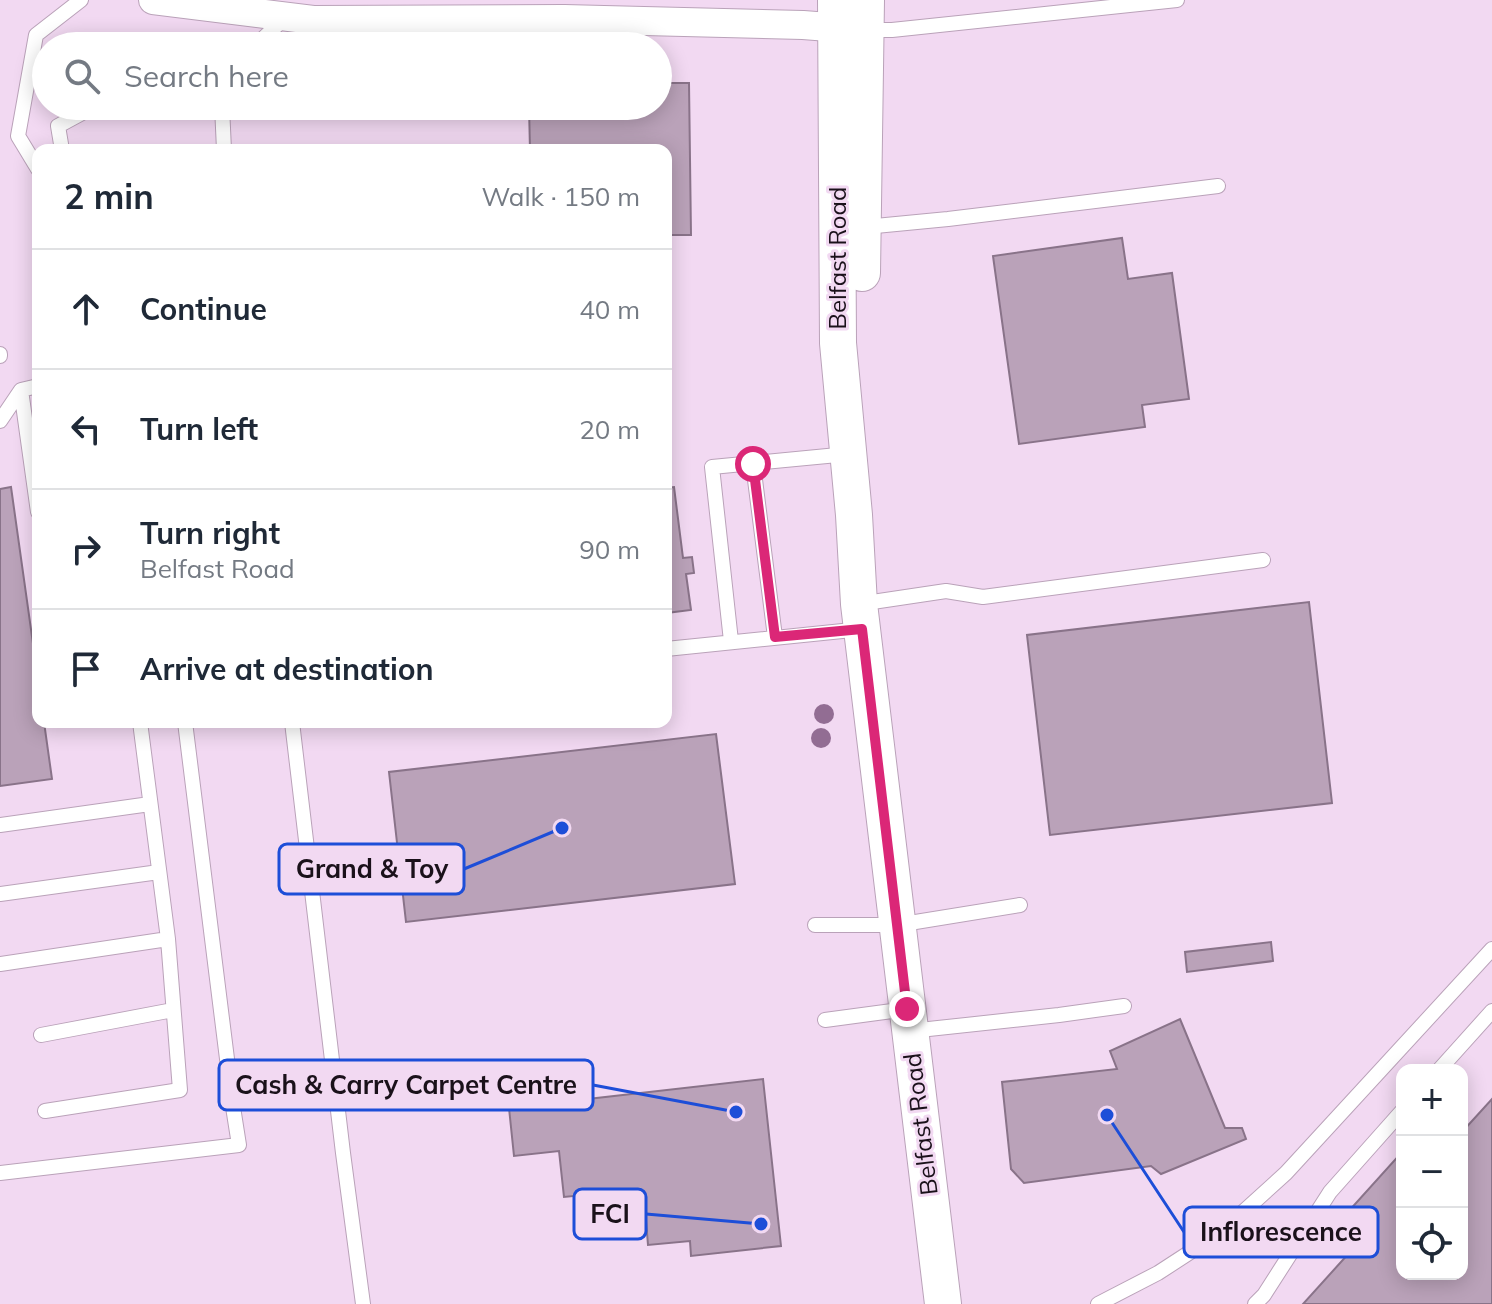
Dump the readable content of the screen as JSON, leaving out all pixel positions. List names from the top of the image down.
{
  "streets": {
    "street": ["Belfast Road"]
  },
  "places": [
    "Grand & Toy",
    "Cash & Carry Carpet Centre",
    "Inflorescence",
    "FCI"
  ],
  "page": {
    "search": "Search here",
    "heading": ["2 min", "Walk · 150 m"],
    "list": [
      ["Continue", "40 m"],
      ["Turn left", "20 m"],
      ["Turn right", "Belfast Road", "90 m"],
      "Arrive at destination"
    ],
    "map_buttons": ["+", "−"]
  }
}
